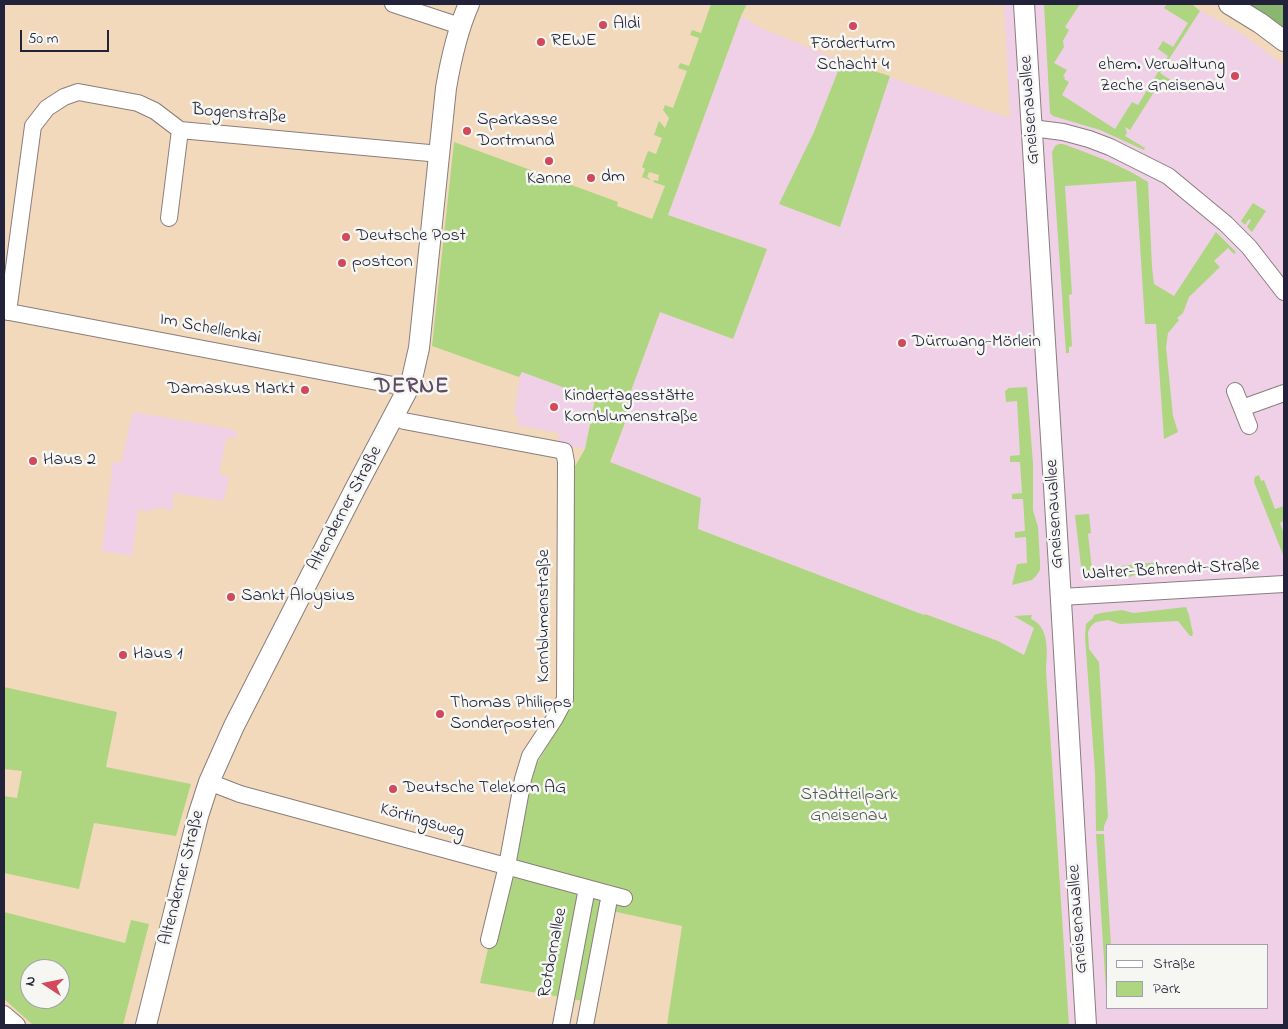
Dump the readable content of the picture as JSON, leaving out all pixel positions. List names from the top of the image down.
{
  "streets": {
    "main road": ["Gneisenauallee", "Altenderner Straße"],
    "street": [
      "Bogenstraße",
      "Im Schellenkai",
      "Walter-Behrendt-Straße",
      "Kornblumenstraße",
      "Körtingsweg",
      "Rotdornallee"
    ]
  },
  "crossings": [
    ["Gneisenauallee", "Walter-Behrendt-Straße"],
    ["Bogenstraße", "Im Schellenkai"],
    ["Bogenstraße", "Altenderner Straße"],
    ["Im Schellenkai", "Altenderner Straße"],
    ["Altenderner Straße", "Kornblumenstraße"],
    ["Altenderner Straße", "Körtingsweg"],
    ["Kornblumenstraße", "Körtingsweg"],
    ["Körtingsweg", "Rotdornallee"]
  ],
  "districts": ["DERNE"],
  "parks": ["Stadtteilpark Gneisenau"],
  "places": [
    "Aldi",
    "Förderturm Schacht 4",
    "REWE",
    "ehem. Verwaltung Zeche Gneisenau",
    "Sparkasse Dortmund",
    "Kanne",
    "dm",
    "Deutsche Post",
    "postcon",
    "Dürrwang-Mörlein",
    "Damaskus Markt",
    "Kindertagesstätte Kornblumenstraße",
    "Haus 2",
    "Sankt Aloysius",
    "Haus 1",
    "Thomas Philipps Sonderposten",
    "Deutsche Telekom AG"
  ],
  "legend": ["Straße", "Park"],
  "scale_bar": "50 m",
  "north": "left"
}
